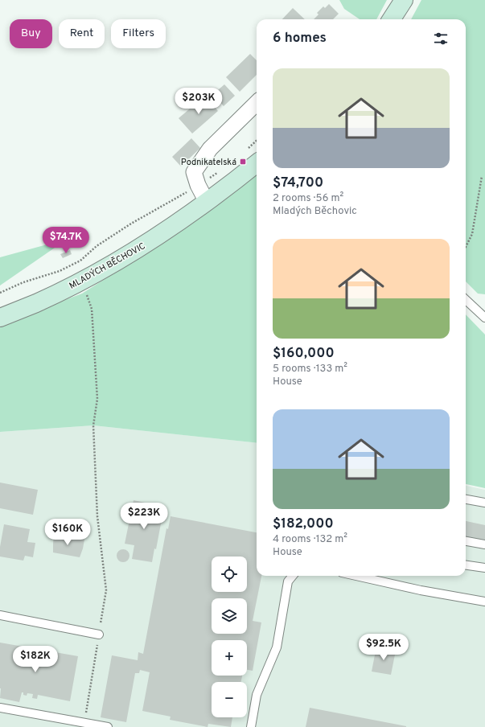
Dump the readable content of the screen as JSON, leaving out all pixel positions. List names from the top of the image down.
{
  "streets": {
    "street": ["MLADÝCH BĚCHOVIC"]
  },
  "places": {
    "transit": ["Podnikatelská"]
  },
  "page": {
    "chip": ["Buy", "Rent", "Filters"],
    "heading": "6 homes",
    "list": [
      {
        "name": "$74,700",
        "note": "2 rooms · 56 m² · Mladých Běchovic"
      },
      {
        "name": "$160,000",
        "note": "5 rooms · 133 m² · House"
      },
      {
        "name": "$182,000",
        "note": "4 rooms · 132 m² · House"
      }
    ],
    "price": [
      "$203K",
      "$74.7K",
      "$223K",
      "$160K",
      "$92.5K",
      "$182K"
    ],
    "map_buttons": ["+", "−"]
  }
}
